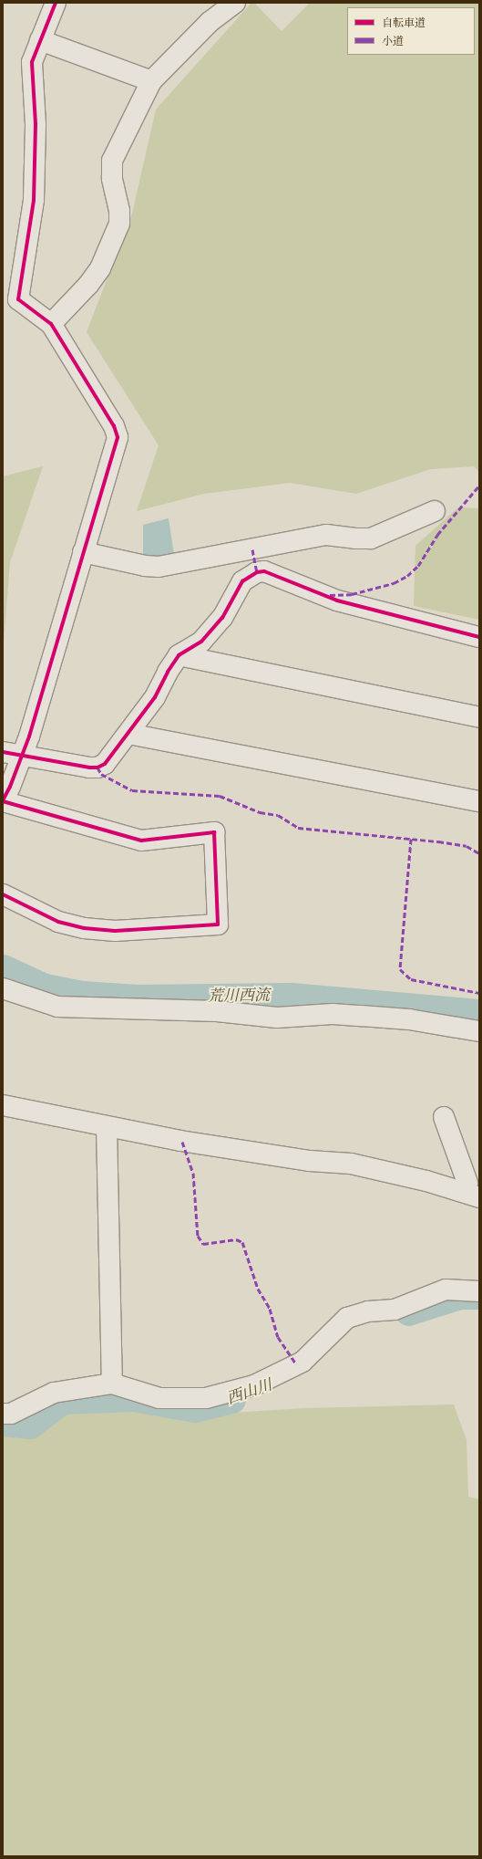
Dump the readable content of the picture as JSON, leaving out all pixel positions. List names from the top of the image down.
{
  "water": ["荒川西流", "西山川"],
  "legend": ["自転車道", "小道"]
}
